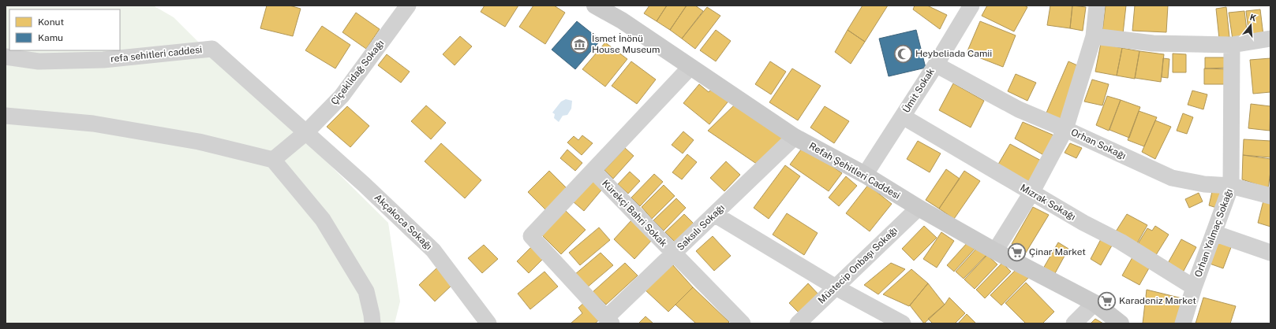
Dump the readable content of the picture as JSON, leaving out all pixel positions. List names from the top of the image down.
{
  "streets": {
    "street": [
      "refa sehitleri caddesi",
      "Çiçeklidağ Sokağı",
      "Ümit Sokak",
      "Orhan Sokağı",
      "Refah Şehitleri Caddesi",
      "Mızrak Sokağı",
      "Kürekçi Bahri Sokak",
      "Akçakoca Sokağı",
      "Saksılı Sokağı",
      "Orhan Yalmaç Sokağı",
      "Müstecip Onbaşı Sokağı"
    ]
  },
  "crossings": [
    ["refa sehitleri caddesi", "Akçakoca Sokağı"],
    ["Çiçeklidağ Sokağı", "Akçakoca Sokağı"],
    ["Ümit Sokak", "Orhan Sokağı"],
    ["Ümit Sokak", "Refah Şehitleri Caddesi"],
    ["Ümit Sokak", "Mızrak Sokağı"],
    ["Orhan Sokağı", "Orhan Yalmaç Sokağı"],
    ["Refah Şehitleri Caddesi", "Saksılı Sokağı"],
    ["Refah Şehitleri Caddesi", "Müstecip Onbaşı Sokağı"],
    ["Mızrak Sokağı", "Orhan Yalmaç Sokağı"],
    ["Kürekçi Bahri Sokak", "Saksılı Sokağı"]
  ],
  "places": {
    "museum": ["İsmet İnönü House Museum"],
    "mosque": ["Heybeliada Camii"],
    "supermarket": ["Çinar Market", "Karadeniz Market"]
  },
  "legend": ["Konut", "Kamu"],
  "north": "top"
}
